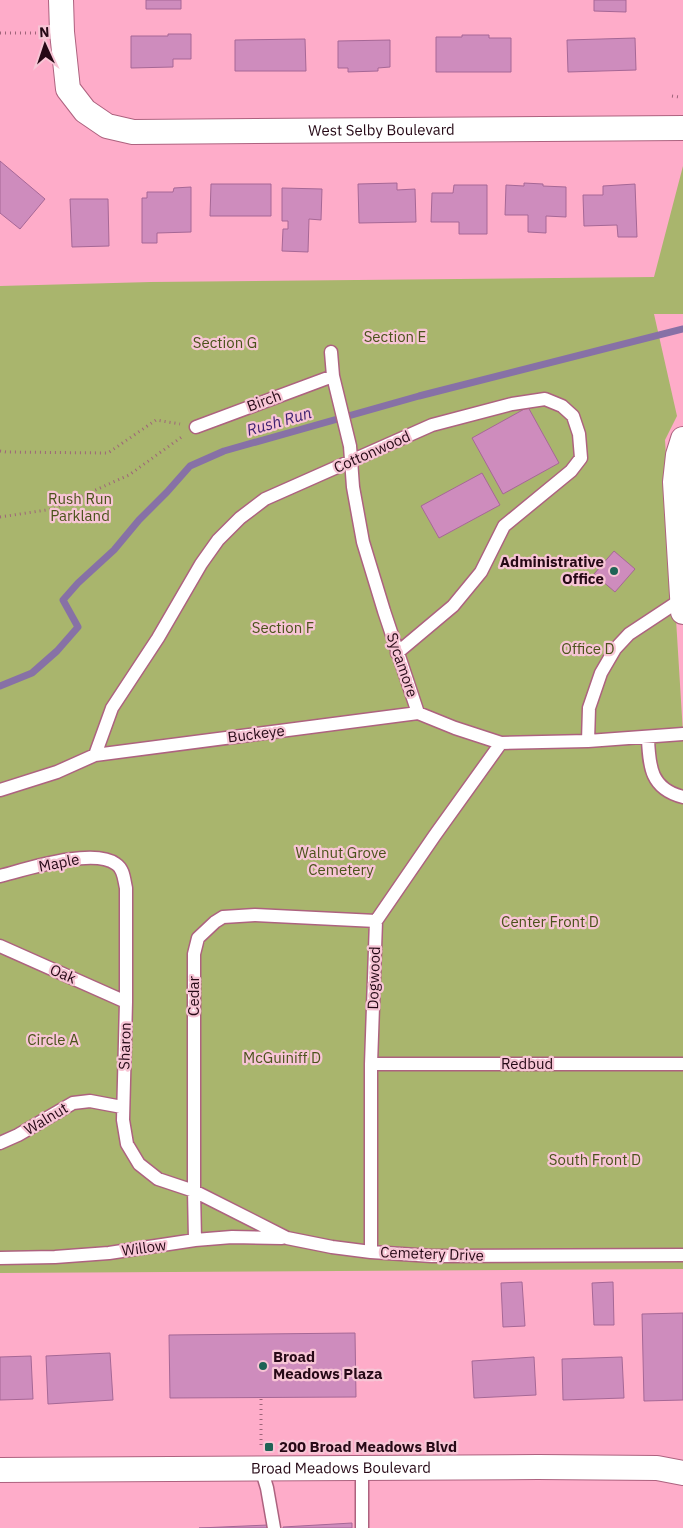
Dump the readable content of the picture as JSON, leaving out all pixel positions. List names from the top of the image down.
{
  "streets": {
    "street": ["West Selby Boulevard", "Broad Meadows Boulevard"],
    "lane": [
      "Birch",
      "Cottonwood",
      "Sycamore",
      "Buckeye",
      "Maple",
      "Oak",
      "Dogwood",
      "Cedar",
      "Sharon",
      "Redbud",
      "Walnut",
      "Willow",
      "Cemetery Drive"
    ]
  },
  "crossings": [
    ["Birch", "Sycamore"],
    ["Cottonwood", "Sycamore"],
    ["Cottonwood", "Buckeye"],
    ["Sycamore", "Buckeye"],
    ["Maple", "Sharon"],
    ["Oak", "Sharon"],
    ["Dogwood", "Cedar"],
    ["Dogwood", "Redbud"],
    ["Dogwood", "Cemetery Drive"],
    ["Cedar", "Sharon"],
    ["Cedar", "Willow"],
    ["Cedar", "Cemetery Drive"],
    ["Sharon", "Walnut"],
    ["Sharon", "Cemetery Drive"],
    ["Willow", "Cemetery Drive"]
  ],
  "water": ["Rush Run"],
  "parks": [
    "Section E",
    "Section G",
    "Rush Run Parkland",
    "Section F",
    "Office D",
    "Walnut Grove Cemetery",
    "Center Front D",
    "Circle A",
    "McGuiniff D",
    "South Front D"
  ],
  "places": {
    "other": ["Administrative Office", "Broad Meadows Plaza"],
    "transit": ["200 Broad Meadows Blvd"]
  },
  "north": "top"
}
